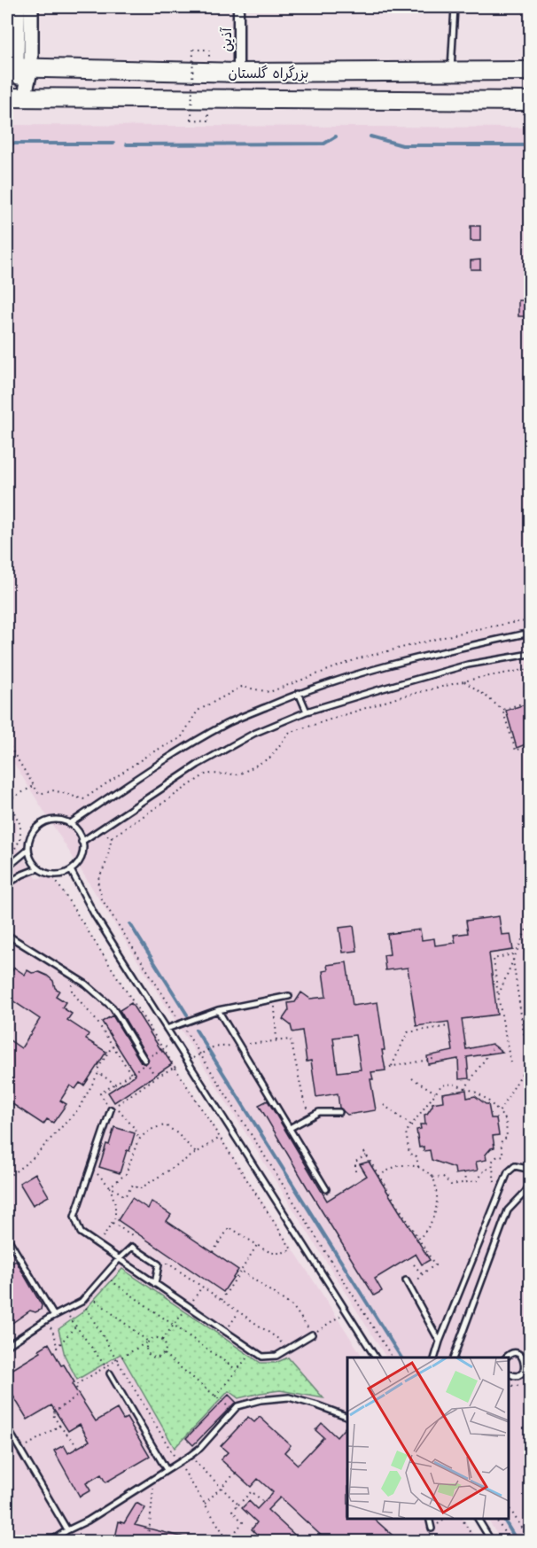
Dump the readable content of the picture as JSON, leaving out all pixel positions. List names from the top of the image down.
{
  "streets": {
    "highway": ["بزرگراه گلستان"],
    "street": ["آذین"]
  },
  "crossings": [
    ["آذین", "بزرگراه گلستان"]
  ]
}
